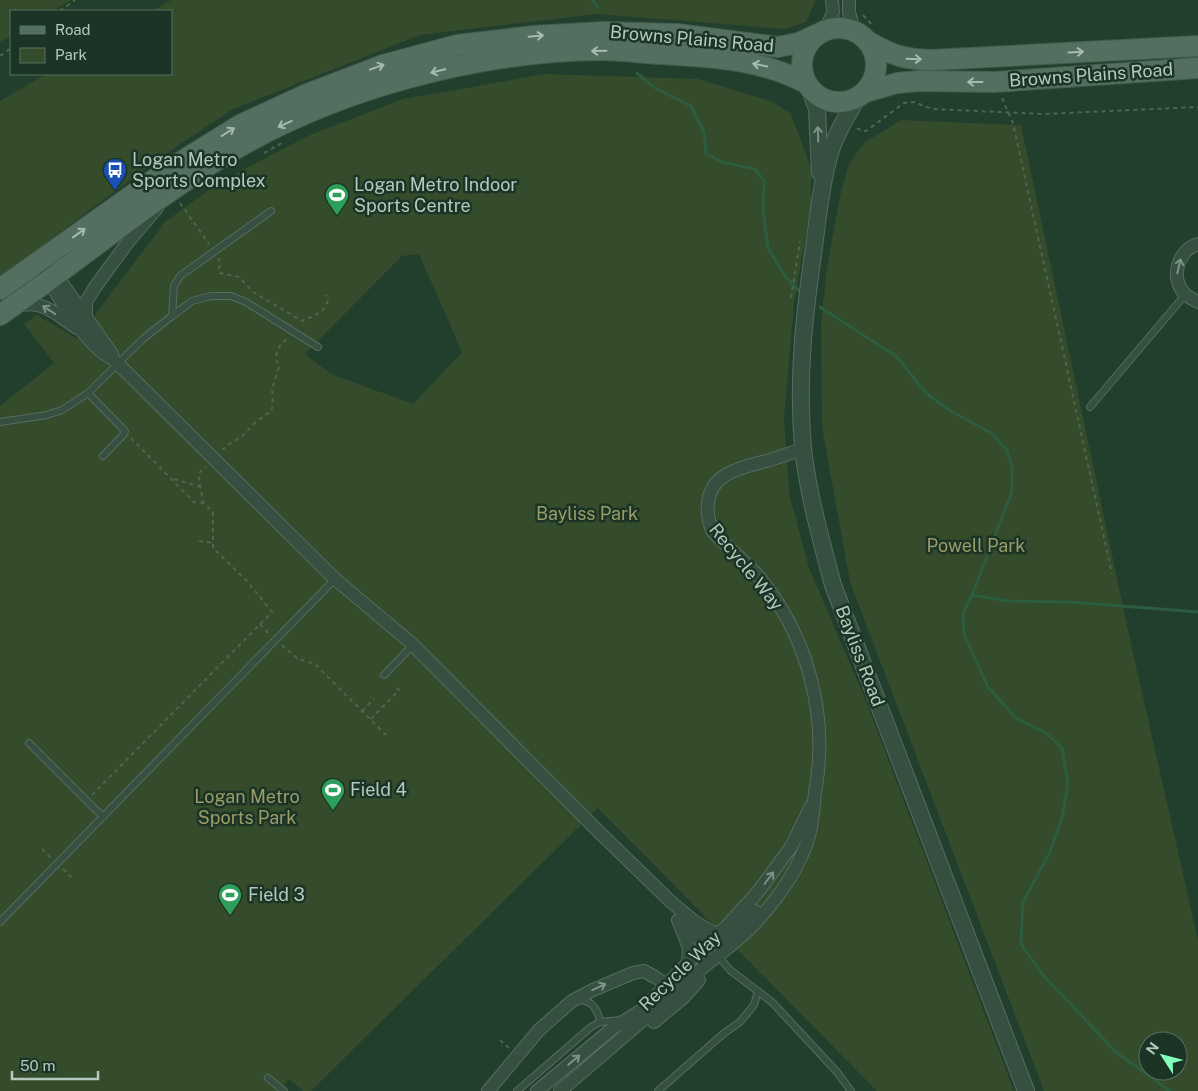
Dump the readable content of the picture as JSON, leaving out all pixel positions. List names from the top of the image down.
{
  "streets": {
    "main road": ["Browns Plains Road"],
    "street": ["Recycle Way", "Bayliss Road"]
  },
  "crossings": [
    ["Browns Plains Road", "Bayliss Road"],
    ["Recycle Way", "Bayliss Road"]
  ],
  "parks": ["Bayliss Park", "Powell Park", "Logan Metro Sports Park"],
  "places": {
    "bus stop": ["Logan Metro Sports Complex"],
    "sports": ["Logan Metro Indoor Sports Centre", "Field 4", "Field 3"]
  },
  "legend": ["Road", "Park"],
  "scale_bar": "50 m",
  "north": "top left"
}
